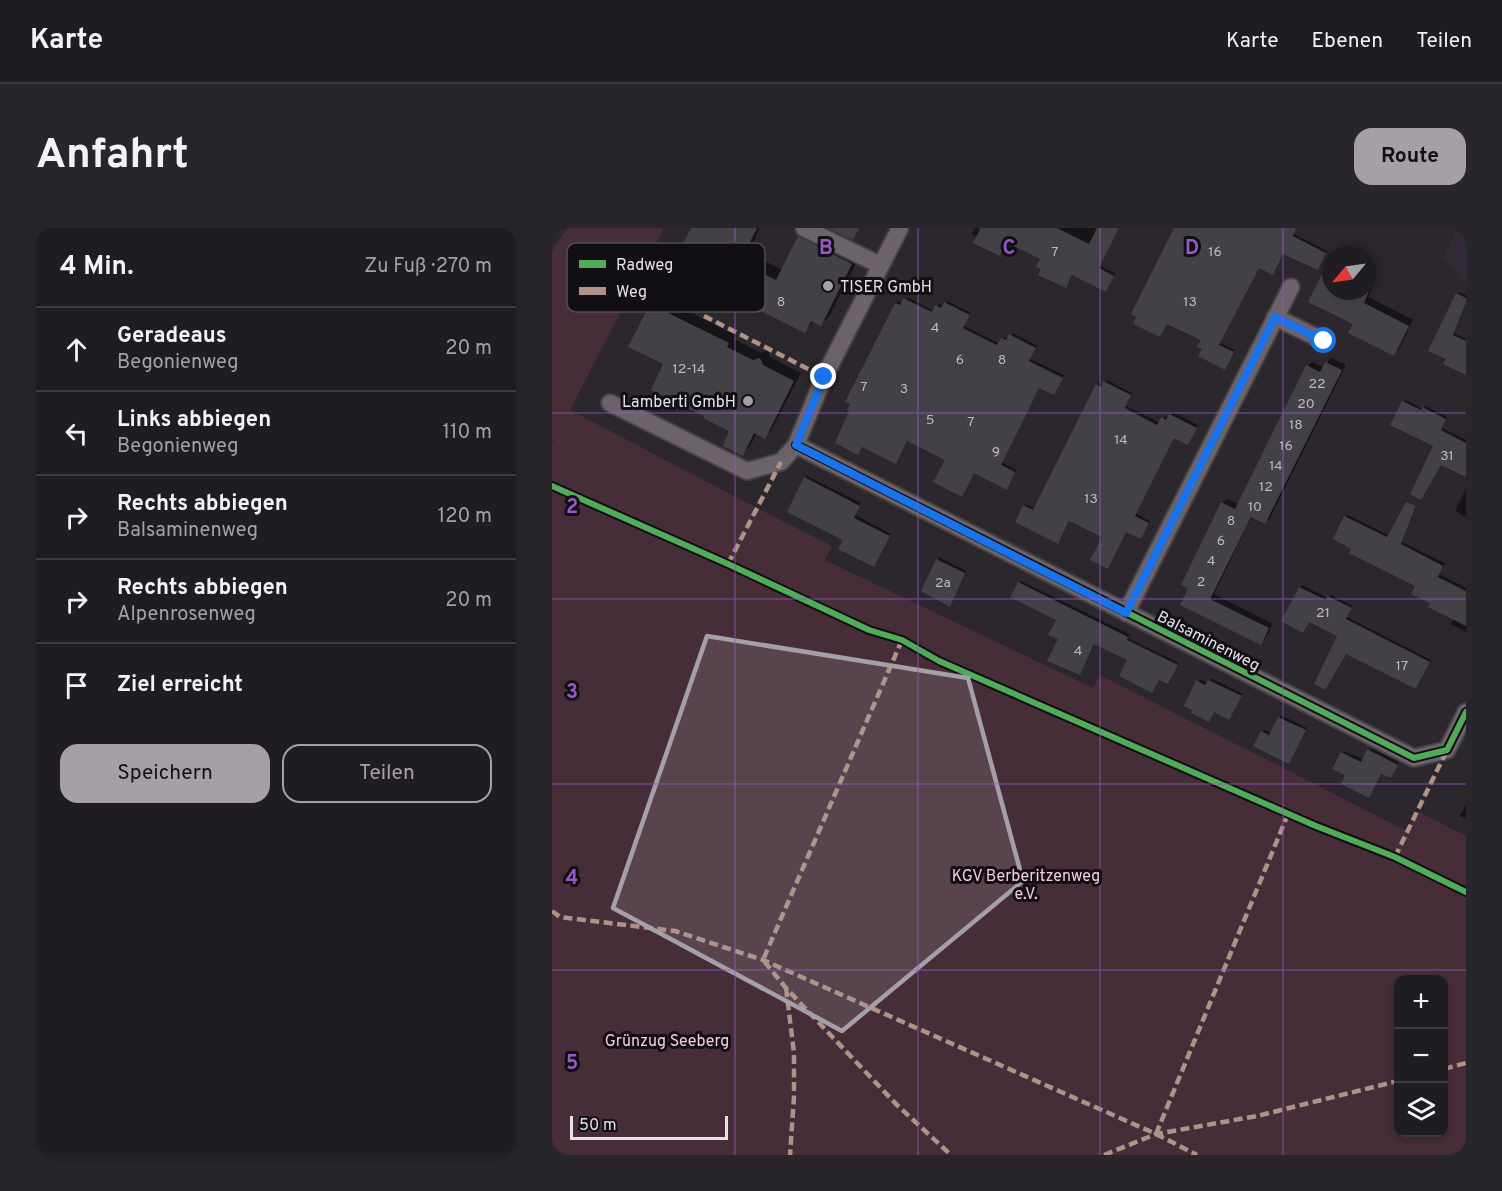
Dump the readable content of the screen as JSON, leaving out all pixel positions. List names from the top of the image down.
{
  "streets": {
    "street": ["Balsaminenweg"]
  },
  "parks": ["KGV Berberitzenweg e.V.", "Grünzug Seeberg"],
  "places": ["TISER GmbH", "Lamberti GmbH"],
  "house_numbers": [
    "7",
    "16",
    "8",
    "13",
    "4",
    "6",
    "8",
    "12-14",
    "22",
    "7",
    "3",
    "20",
    "5",
    "7",
    "18",
    "14",
    "16",
    "9",
    "31",
    "14",
    "12",
    "13",
    "10",
    "8",
    "6",
    "4",
    "2",
    "2a",
    "21",
    "4",
    "17"
  ],
  "legend": ["Radweg", "Weg"],
  "scale_bar": "50 m",
  "north": "bottom left",
  "page": {
    "header": "Karte",
    "nav": ["Karte", "Ebenen", "Teilen"],
    "buttons": [
      "Route",
      ["Speichern", "Teilen"]
    ],
    "title": "Anfahrt",
    "heading": ["4 Min.", "Zu Fuß · 270 m"],
    "list": [
      ["Geradeaus", "Begonienweg", "20 m"],
      ["Links abbiegen", "Begonienweg", "110 m"],
      ["Rechts abbiegen", "Balsaminenweg", "120 m"],
      ["Rechts abbiegen", "Alpenrosenweg", "20 m"],
      "Ziel erreicht"
    ],
    "map_buttons": ["+", "−"],
    "scale": "50 m"
  },
  "grid": {
    "columns": ["B", "C", "D"],
    "rows": [
      "2",
      "3",
      "4",
      "5"
    ]
  }
}
